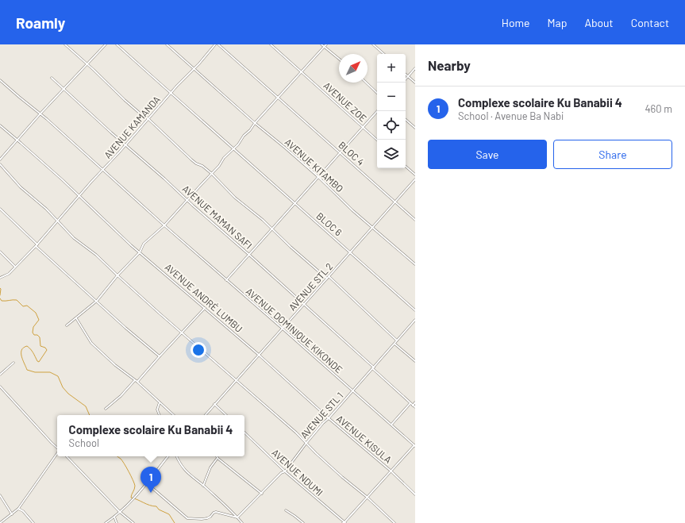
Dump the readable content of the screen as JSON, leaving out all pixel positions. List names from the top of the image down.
{
  "streets": {
    "street": [
      "AVENUE ZOE",
      "AVENUE KAMANDA",
      "BLOC 4",
      "AVENUE KITAMBO",
      "AVENUE MAMAN SAFI",
      "BLOC 6",
      "AVENUE STL 2",
      "AVENUE ANDRÉ LUMBU",
      "AVENUE DOMINIQUE KIKONDE",
      "AVENUE STL 1",
      "AVENUE KISULA",
      "AVENUE NDUMI"
    ]
  },
  "crossings": [
    ["AVENUE KAMANDA", "AVENUE KITAMBO"],
    ["AVENUE KAMANDA", "AVENUE MAMAN SAFI"],
    ["AVENUE KAMANDA", "BLOC 6"],
    ["AVENUE KAMANDA", "AVENUE DOMINIQUE KIKONDE"],
    ["BLOC 4", "AVENUE STL 2"],
    ["AVENUE KITAMBO", "AVENUE STL 2"],
    ["AVENUE MAMAN SAFI", "AVENUE STL 2"],
    ["AVENUE MAMAN SAFI", "AVENUE STL 1"],
    ["BLOC 6", "AVENUE STL 2"],
    ["AVENUE STL 2", "AVENUE ANDRÉ LUMBU"],
    ["AVENUE STL 2", "AVENUE DOMINIQUE KIKONDE"],
    ["AVENUE STL 2", "AVENUE KISULA"],
    ["AVENUE ANDRÉ LUMBU", "AVENUE KISULA"],
    ["AVENUE DOMINIQUE KIKONDE", "AVENUE STL 1"],
    ["AVENUE STL 1", "AVENUE KISULA"],
    ["AVENUE STL 1", "AVENUE NDUMI"]
  ],
  "north": "top right",
  "page": {
    "header": "Roamly",
    "nav": [
      "Home",
      "Map",
      "About",
      "Contact"
    ],
    "heading": "Nearby",
    "map_buttons": ["+", "−"],
    "list": [
      {
        "mark": "1",
        "name": "Complexe scolaire Ku Banabii 4",
        "note": "School · Avenue Ba Nabi",
        "value": "460 m"
      }
    ],
    "buttons": ["Save", "Share"],
    "popup": ["Complexe scolaire Ku Banabii 4", "School"],
    "pins": "1"
  }
}
